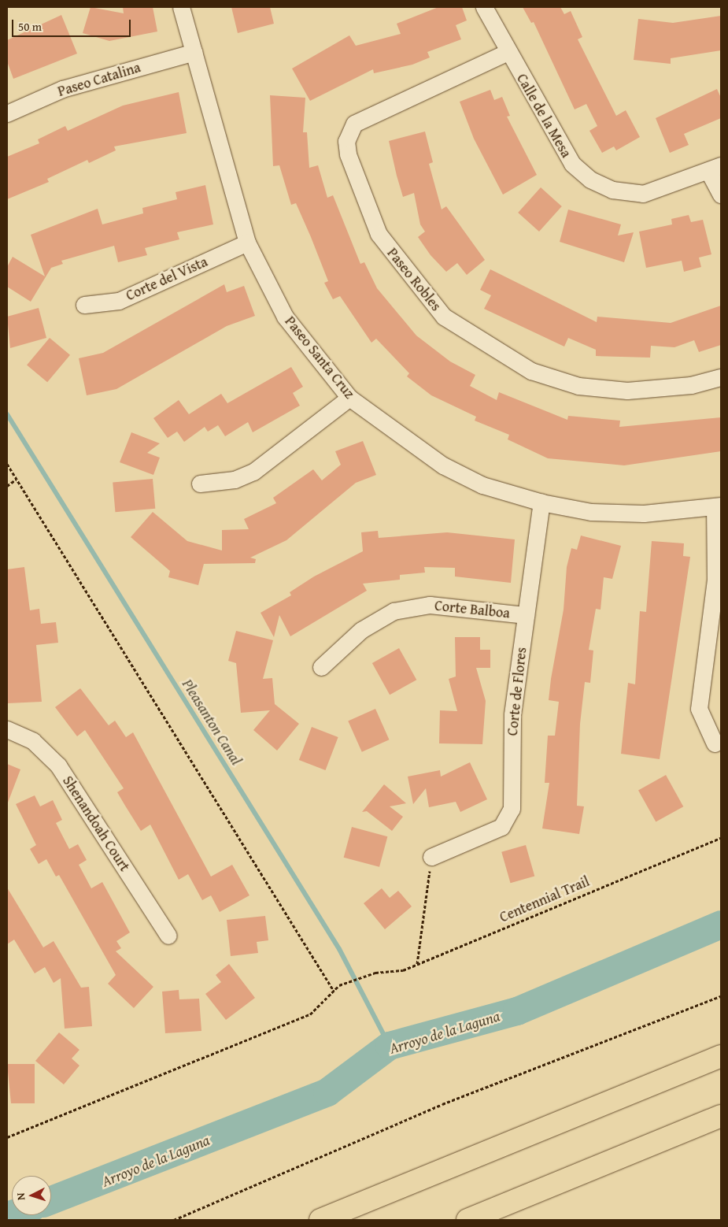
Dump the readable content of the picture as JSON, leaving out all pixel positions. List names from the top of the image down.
{
  "streets": {
    "street": [
      "Paseo Catalina",
      "Calle de la Mesa",
      "Corte del Vista",
      "Paseo Robles",
      "Paseo Santa Cruz",
      "Corte Balboa",
      "Corte de Flores",
      "Shenandoah Court"
    ],
    "path": ["Centennial Trail"]
  },
  "crossings": [
    ["Paseo Catalina", "Paseo Santa Cruz"],
    ["Calle de la Mesa", "Paseo Robles"],
    ["Corte del Vista", "Paseo Santa Cruz"],
    ["Paseo Santa Cruz", "Corte de Flores"],
    ["Corte Balboa", "Corte de Flores"]
  ],
  "water": ["Pleasanton Canal", "Arroyo de la Laguna"],
  "scale_bar": "50 m",
  "north": "left"
}
